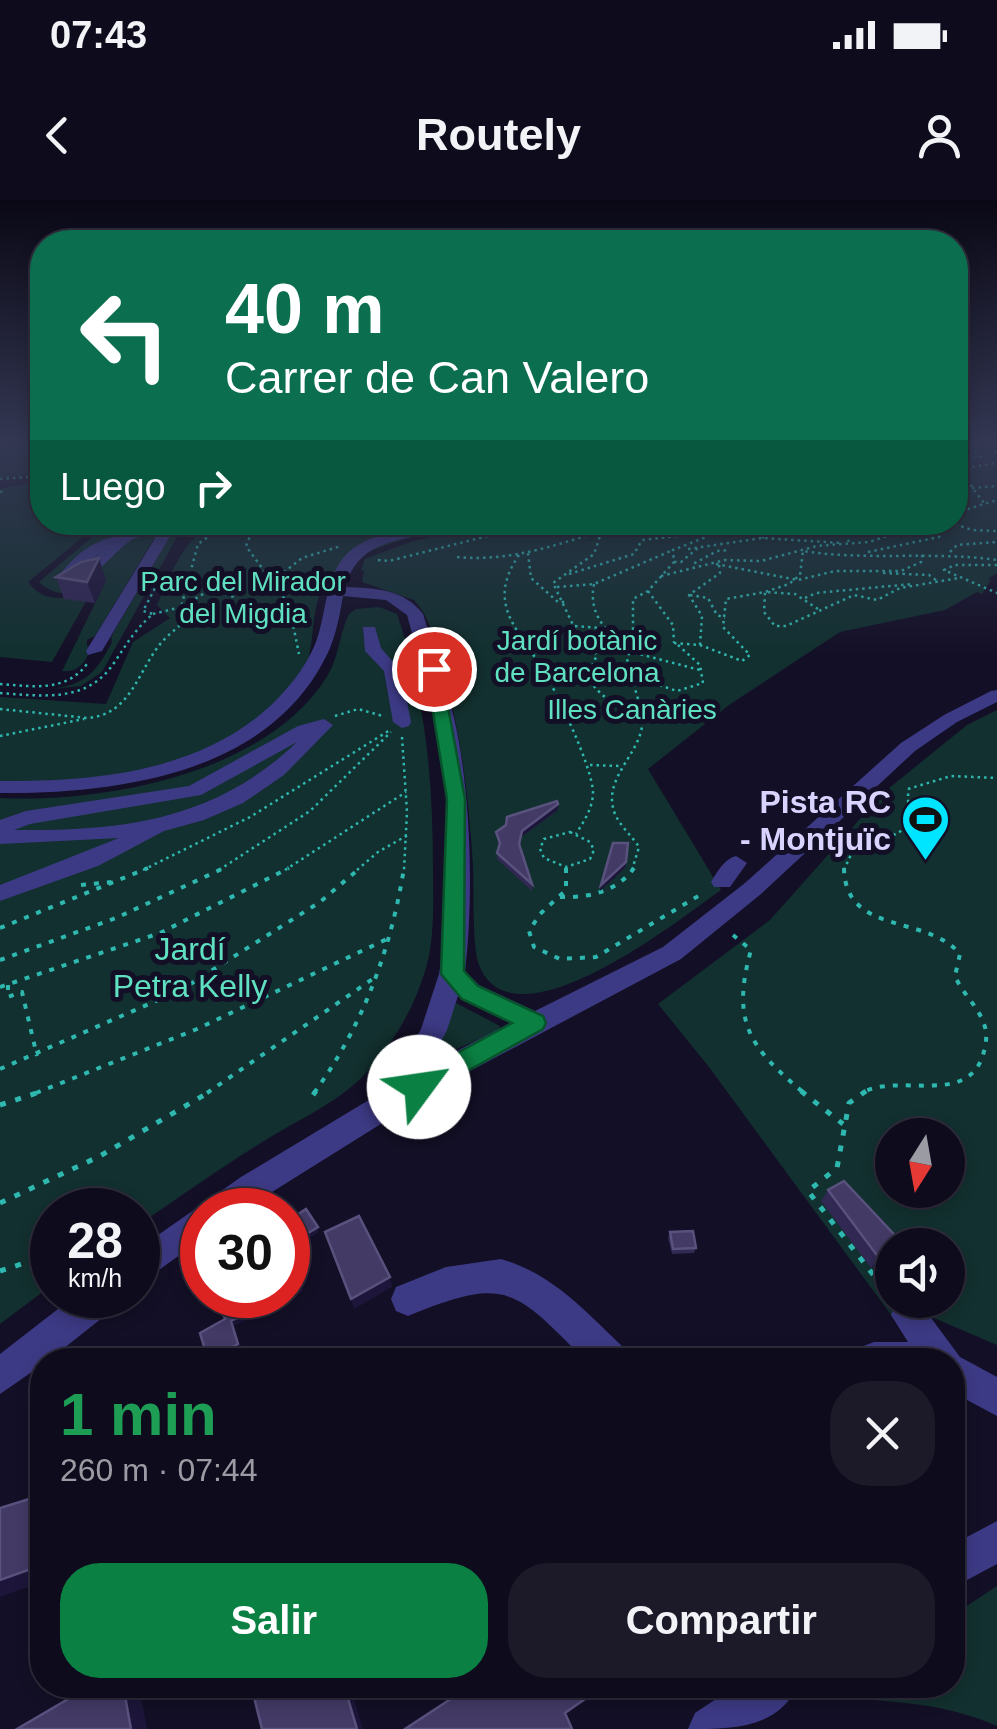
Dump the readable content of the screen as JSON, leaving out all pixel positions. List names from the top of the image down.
{
  "parks": [
    "Parc del Mirador del Migdia",
    "Jardí botànic de Barcelona",
    "Illes Canàries",
    "Jardí Petra Kelly"
  ],
  "places": {
    "sports": ["Pista RC - Montjuïc"]
  },
  "north": "bottom",
  "page": {
    "status": "07:43",
    "header": "Routely",
    "turn": ["40 m", "Carrer de Can Valero"],
    "then": "Luego",
    "speed": "28 km/h",
    "limit": "30",
    "heading": ["1 min", "260 m · 07:44"],
    "buttons": ["Salir", "Compartir"]
  }
}
